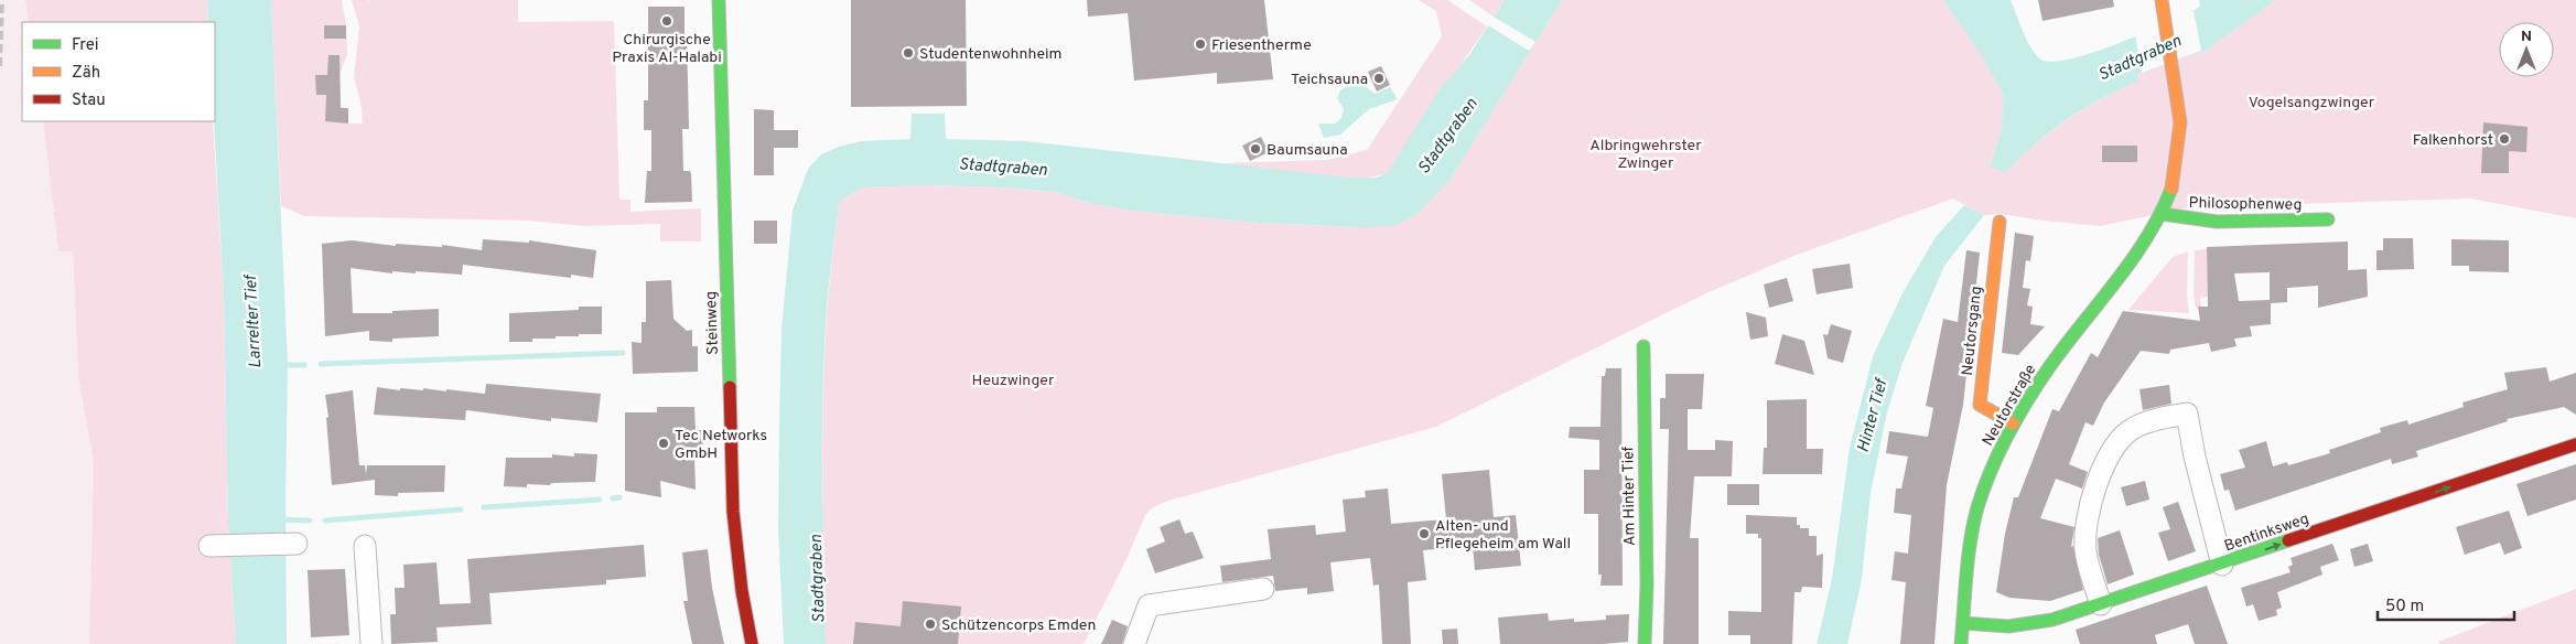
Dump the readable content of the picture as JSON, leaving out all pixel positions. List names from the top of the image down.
{
  "streets": {
    "street": [
      "Philosophenweg",
      "Steinweg",
      "Neutorsgang",
      "Neutorstraße",
      "Am Hinter Tief",
      "Bentinksweg"
    ]
  },
  "crossings": [
    ["Philosophenweg", "Neutorstraße"],
    ["Neutorsgang", "Neutorstraße"],
    ["Neutorstraße", "Bentinksweg"]
  ],
  "one_way": ["Bentinksweg"],
  "water": ["Stadtgraben", "Larrelter Tief", "Hinter Tief"],
  "parks": ["Vogelsangzwinger", "Albringwehrster Zwinger", "Heuzwinger"],
  "places": [
    "Chirurgische Praxis Al-Halabi",
    "Friesentherme",
    "Studentenwohnheim",
    "Teichsauna",
    "Falkenhorst",
    "Baumsauna",
    "Tec Networks GmbH",
    "Alten- und Pflegeheim am Wall",
    "Schützencorps Emden"
  ],
  "legend": ["Frei", "Zäh", "Stau"],
  "scale_bar": "50 m",
  "north": "top"
}
